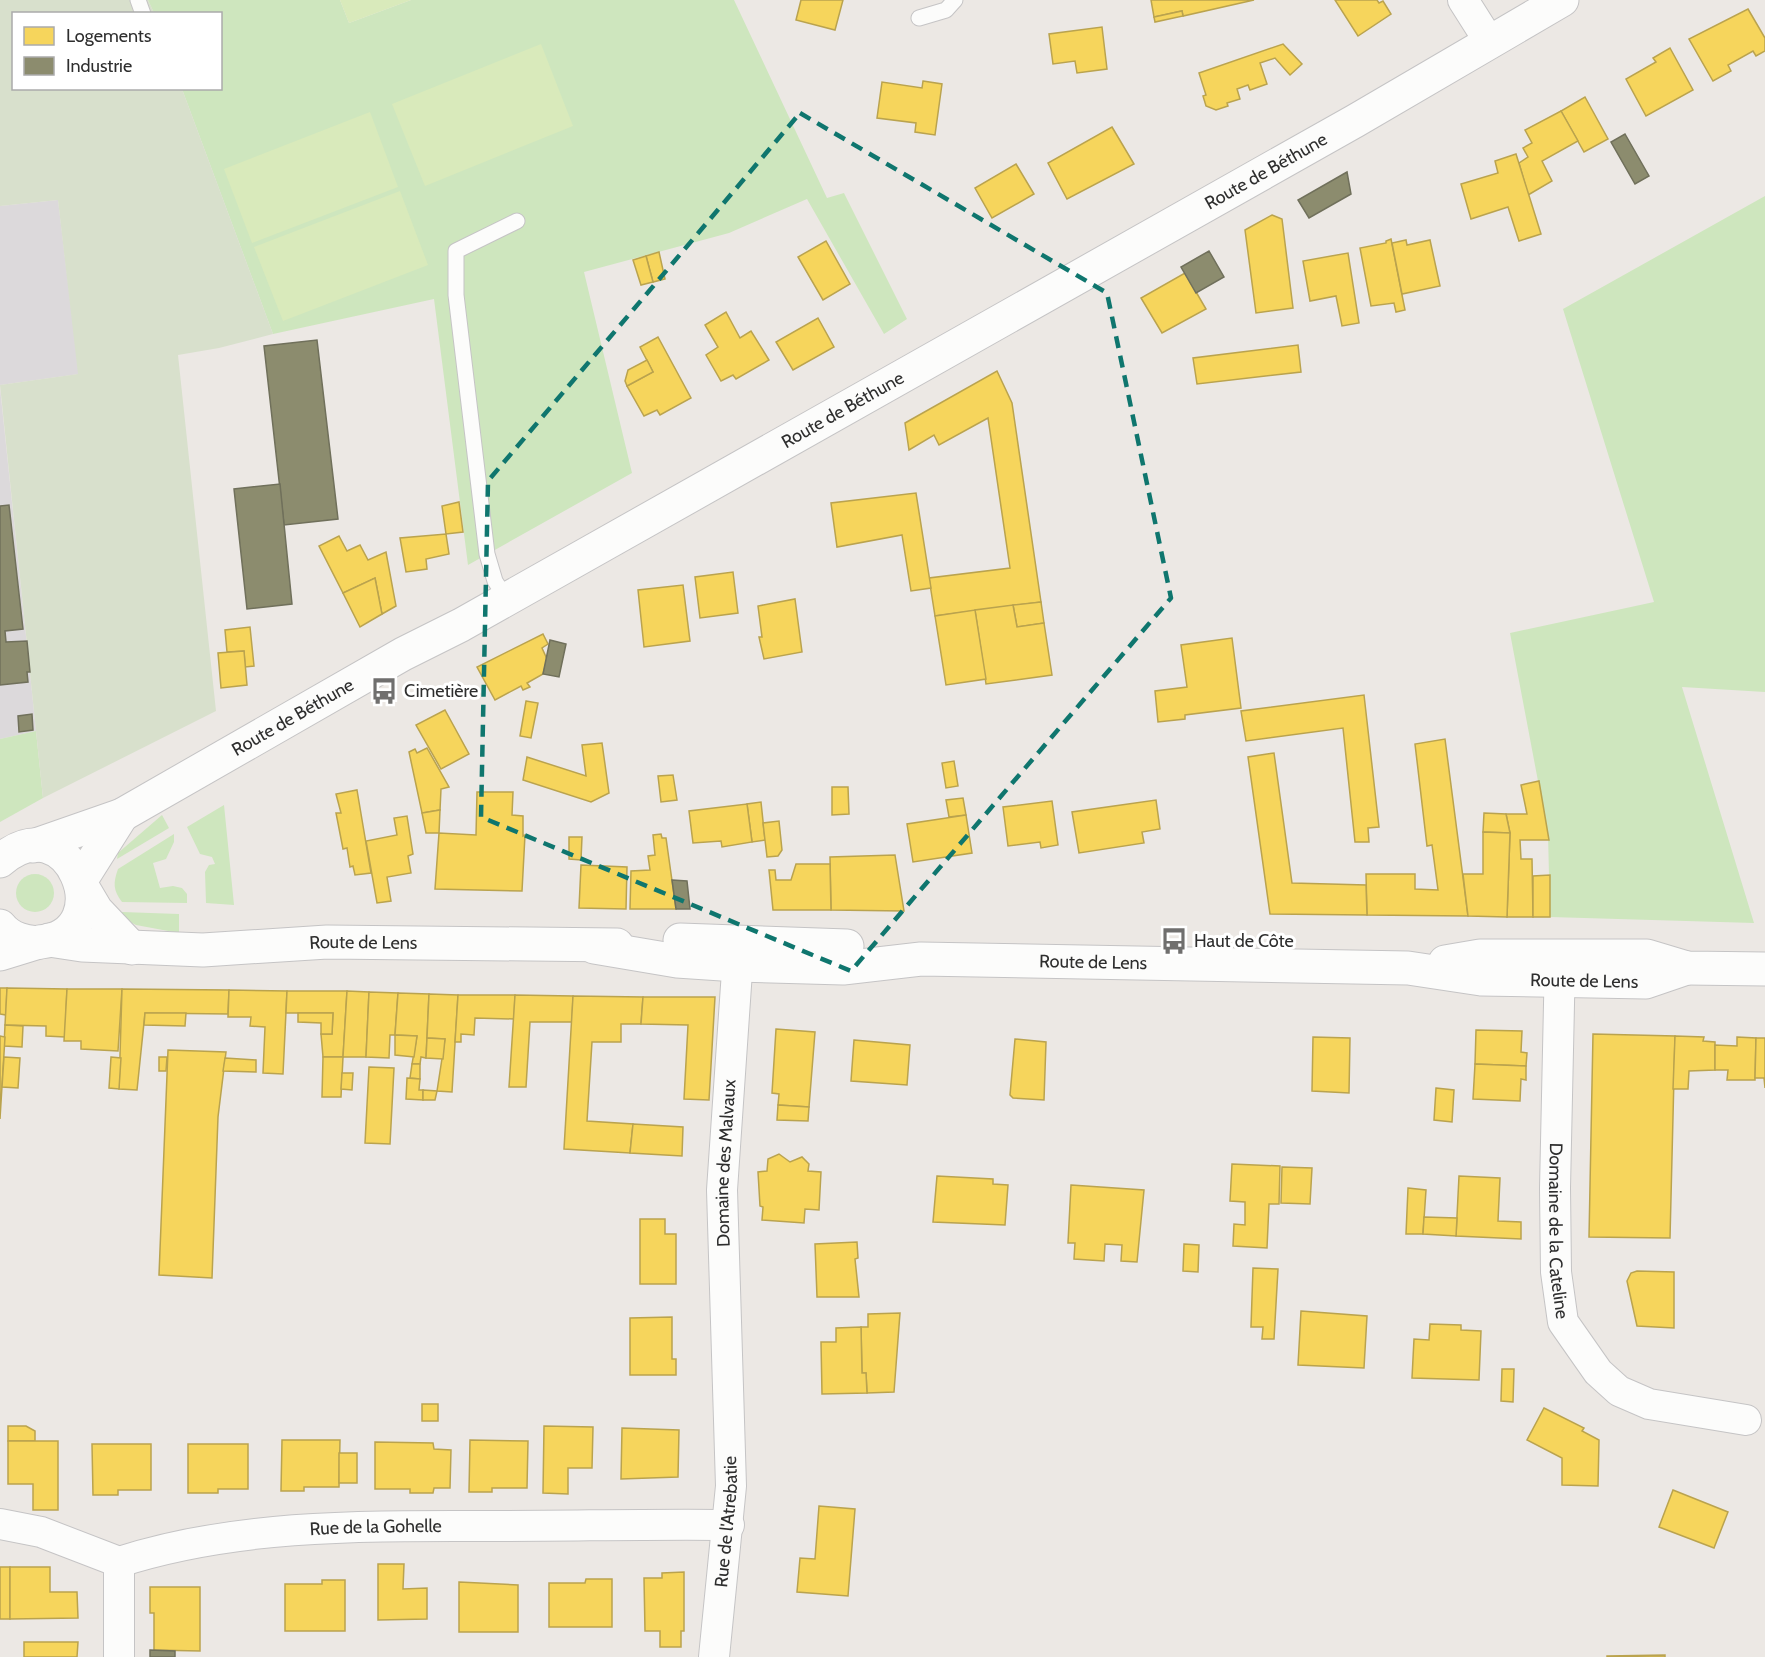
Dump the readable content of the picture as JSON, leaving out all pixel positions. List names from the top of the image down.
{
  "streets": {
    "main road": ["Route de Béthune", "Route de Lens"],
    "street": [
      "Domaine des Malvaux",
      "Domaine de la Cateline",
      "Rue de l'Atrebatie",
      "Rue de la Gohelle"
    ]
  },
  "crossings": [
    ["Route de Lens", "Domaine des Malvaux"],
    ["Route de Lens", "Domaine de la Cateline"],
    ["Domaine des Malvaux", "Rue de l'Atrebatie"],
    ["Rue de l'Atrebatie", "Rue de la Gohelle"]
  ],
  "places": {
    "bus stop": ["Cimetière", "Haut de Côte"]
  },
  "legend": ["Logements", "Industrie"]
}
